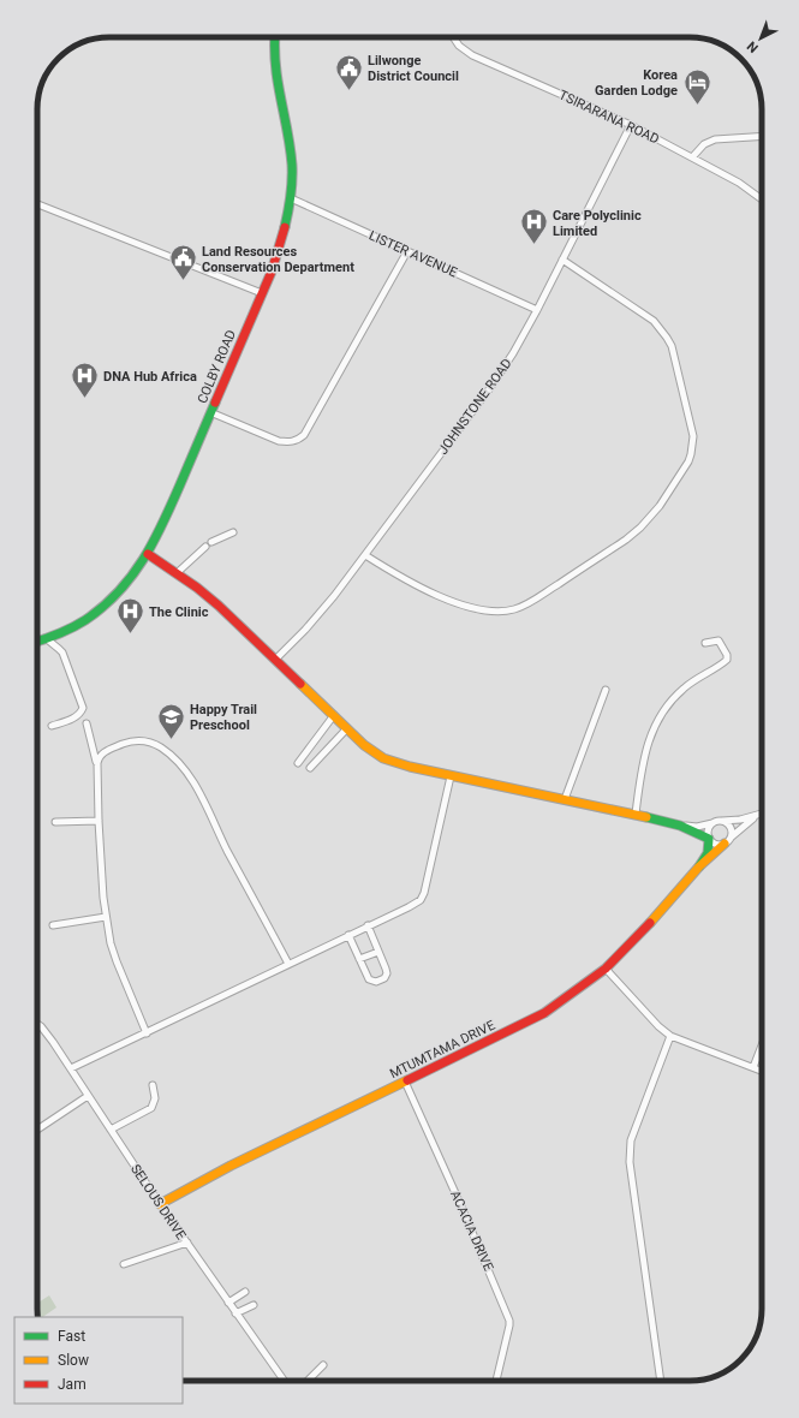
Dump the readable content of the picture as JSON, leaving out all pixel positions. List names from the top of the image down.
{
  "streets": {
    "street": [
      "TSIRARANA ROAD",
      "LISTER AVENUE",
      "COLBY ROAD",
      "JOHNSTONE ROAD",
      "MTUMTAMA DRIVE",
      "SELOUS DRIVE",
      "ACACIA DRIVE"
    ]
  },
  "crossings": [
    ["TSIRARANA ROAD", "JOHNSTONE ROAD"],
    ["LISTER AVENUE", "COLBY ROAD"],
    ["LISTER AVENUE", "JOHNSTONE ROAD"],
    ["MTUMTAMA DRIVE", "SELOUS DRIVE"],
    ["MTUMTAMA DRIVE", "ACACIA DRIVE"]
  ],
  "places": {
    "public building": ["Lilwonge District Council", "Land Resources Conservation Department"],
    "hotel": ["Korea Garden Lodge"],
    "hospital": ["Care Polyclinic Limited", "DNA Hub Africa", "The Clinic"],
    "school or university": ["Happy Trail Preschool"]
  },
  "legend": ["Fast", "Slow", "Jam"],
  "north": "bottom left"
}
